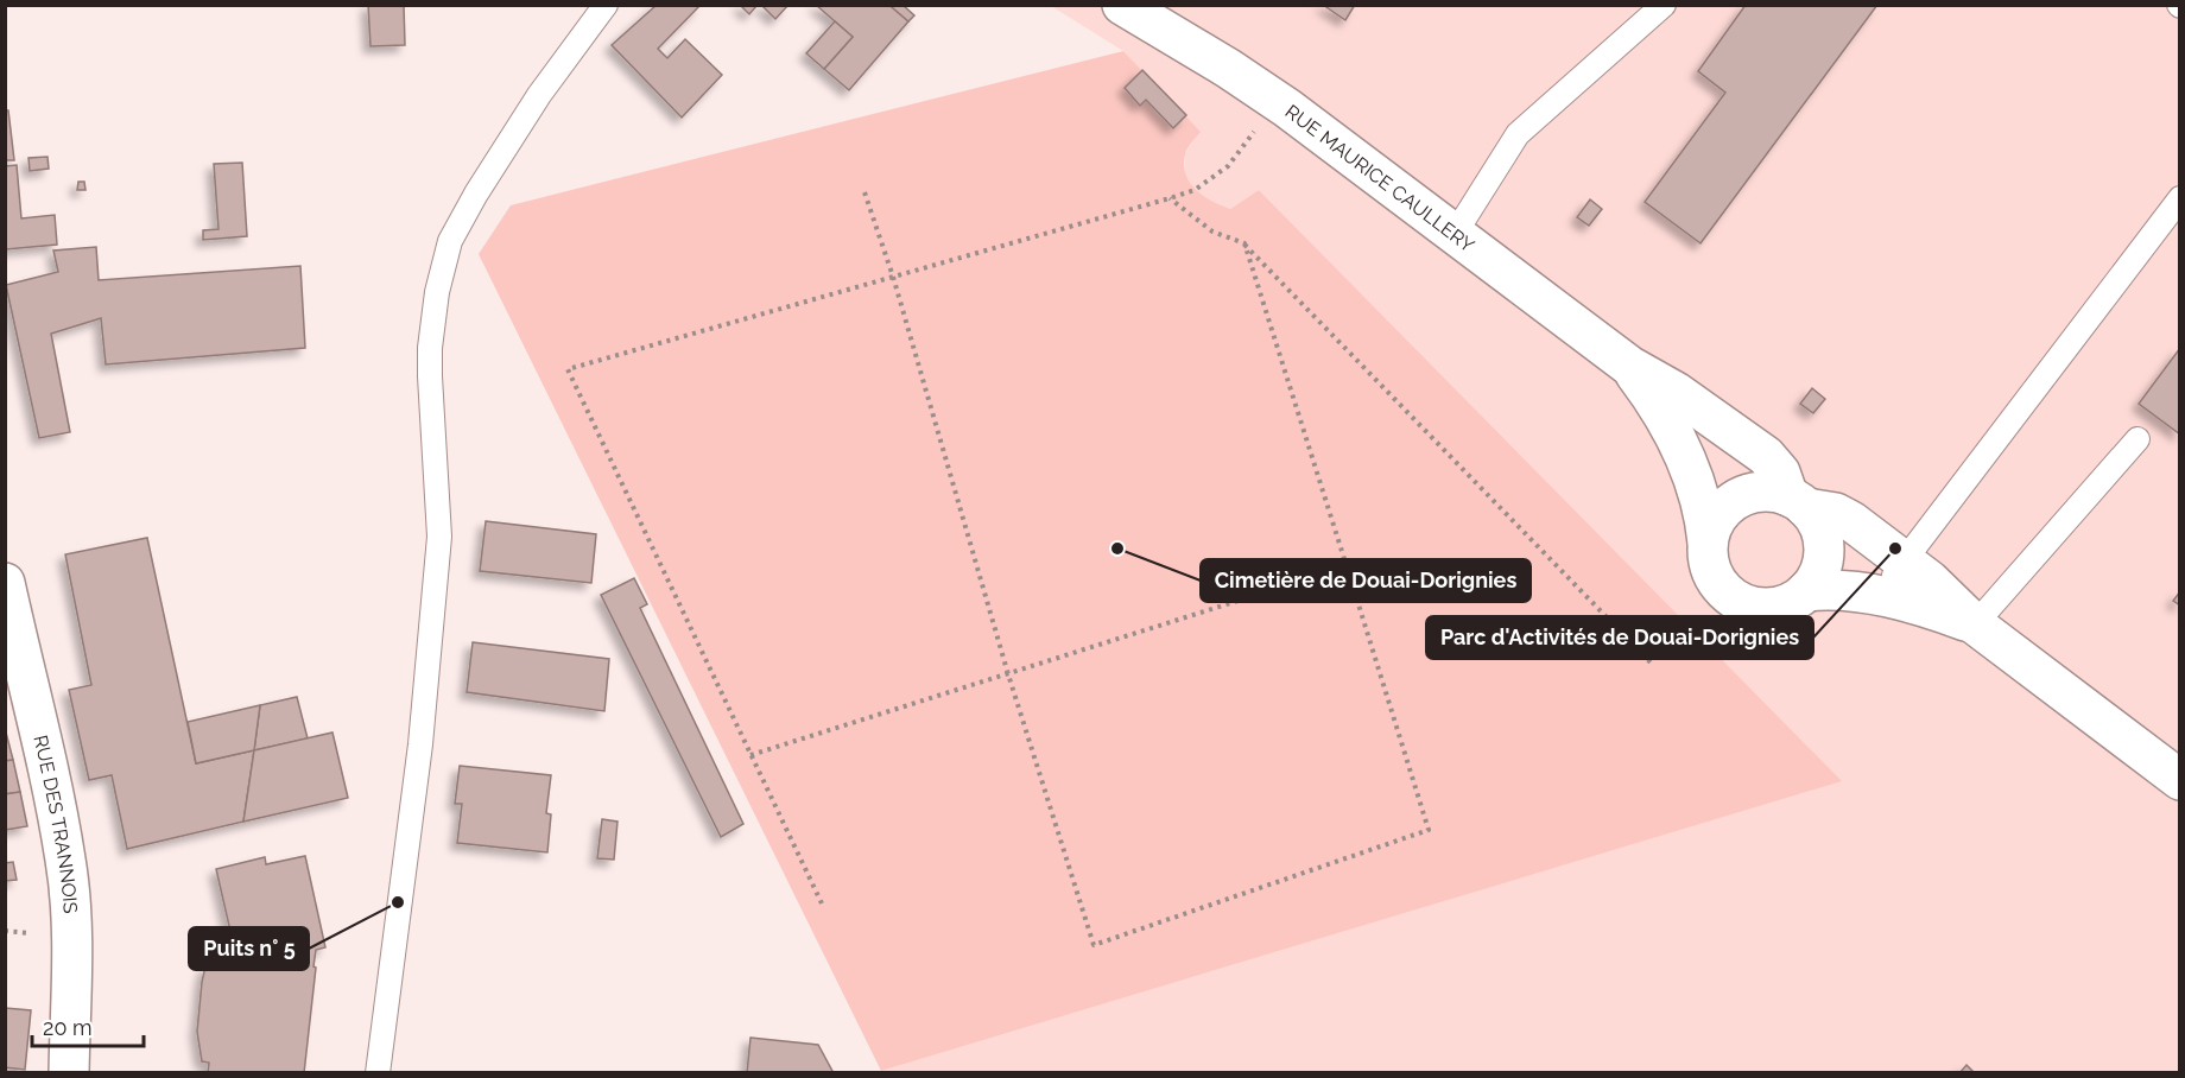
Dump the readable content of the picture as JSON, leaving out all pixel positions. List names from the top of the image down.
{
  "streets": {
    "street": ["RUE MAURICE CAULLERY", "RUE DES TRANNOIS"]
  },
  "places": ["Cimetière de Douai-Dorignies", "Parc d'Activités de Douai-Dorignies", "Puits n° 5"],
  "scale_bar": "20 m"
}
